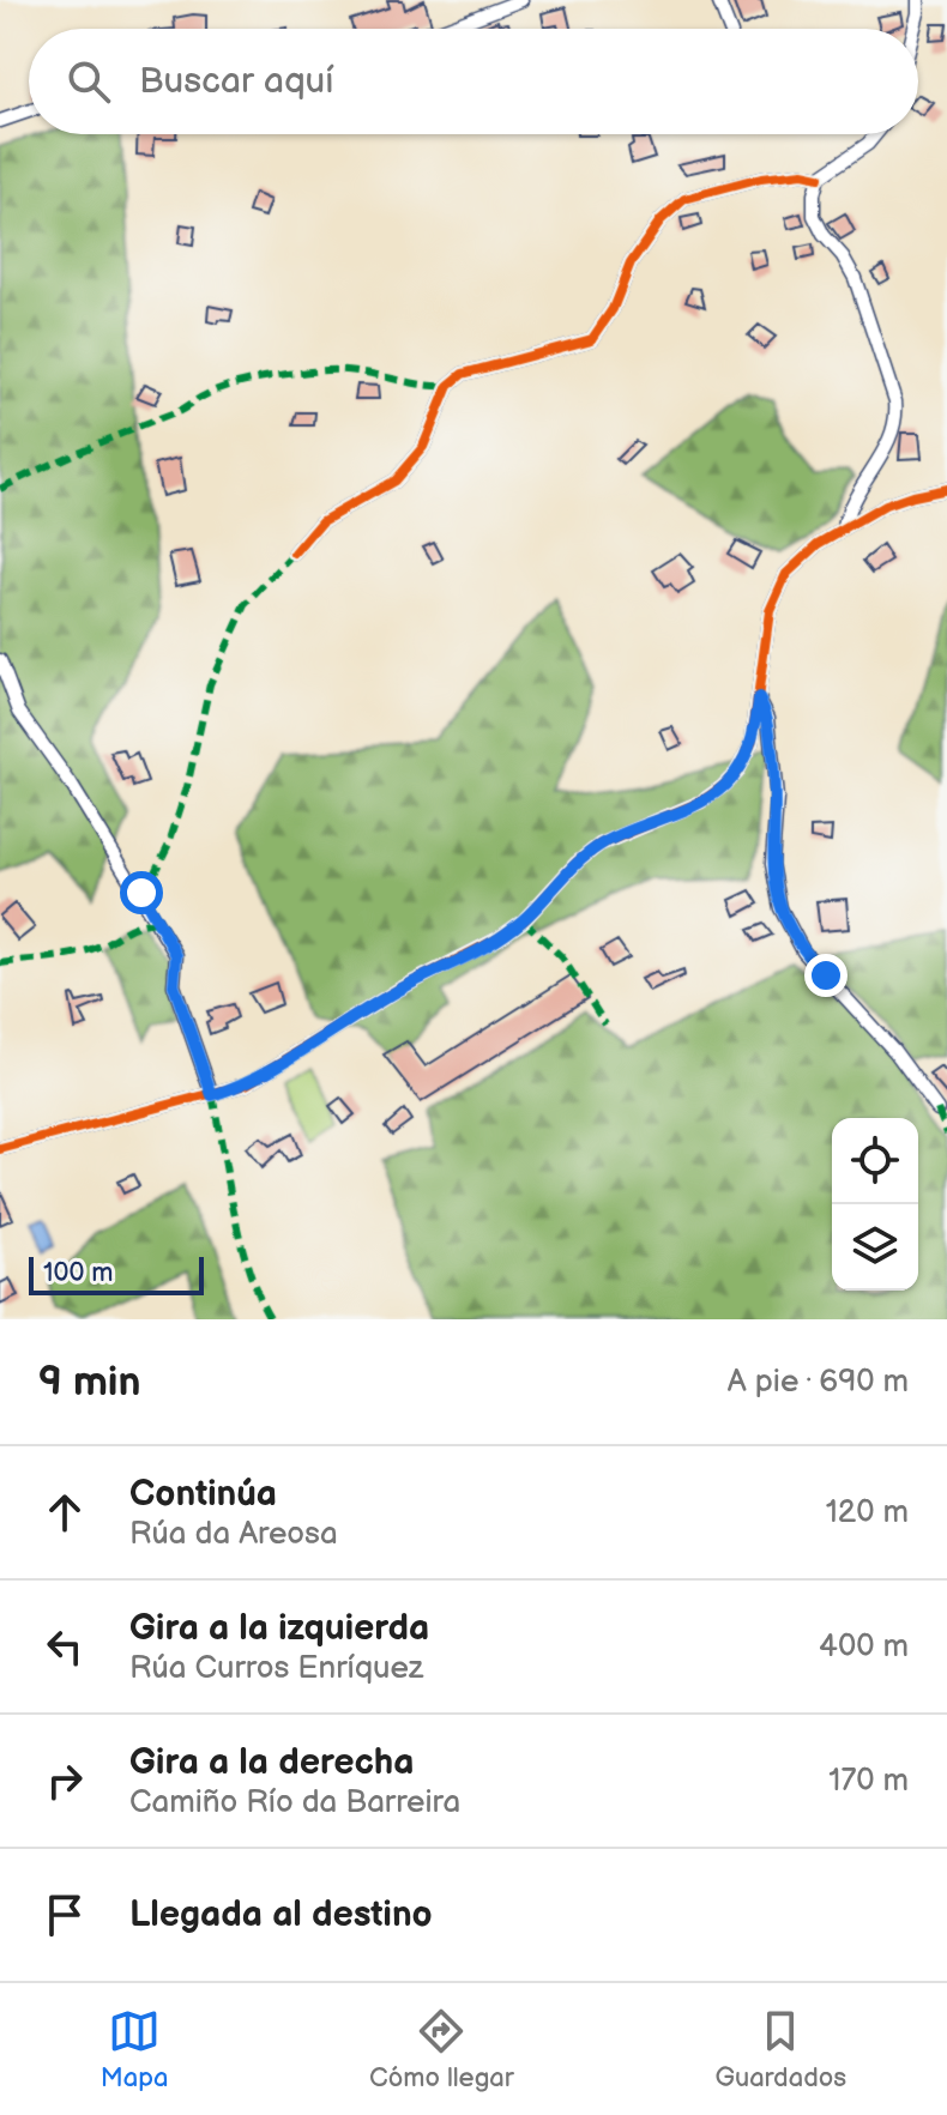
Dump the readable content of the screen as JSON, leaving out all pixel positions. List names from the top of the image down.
{
  "scale_bar": "100 m",
  "page": {
    "search": "Buscar aquí",
    "scale": "100 m",
    "heading": ["9 min", "A pie · 690 m"],
    "list": [
      ["Continúa", "Rúa da Areosa", "120 m"],
      ["Gira a la izquierda", "Rúa Curros Enríquez", "400 m"],
      ["Gira a la derecha", "Camiño Río da Barreira", "170 m"],
      "Llegada al destino"
    ],
    "nav": ["Mapa", "Cómo llegar", "Guardados"]
  }
}
